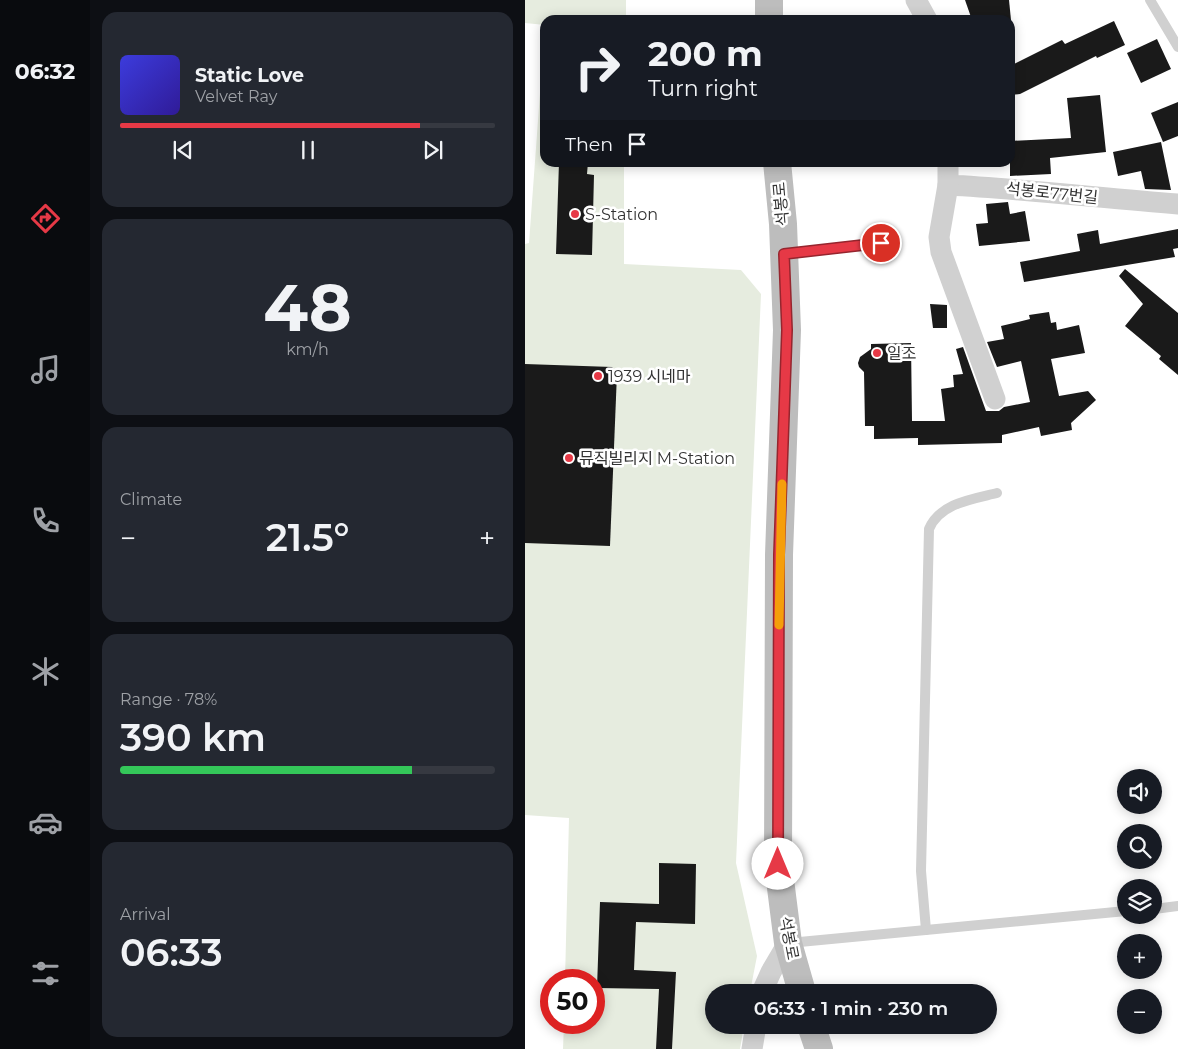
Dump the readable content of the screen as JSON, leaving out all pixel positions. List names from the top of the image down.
{
  "streets": {
    "main road": ["석봉로"],
    "street": ["석봉로77번길"]
  },
  "places": [
    "S-Station",
    "일조",
    "1939 시네마",
    "뮤직빌리지 M-Station"
  ],
  "page": {
    "tabs": "06:32",
    "turn": ["200 m", "Turn right"],
    "song": ["Static Love", "Velvet Ray"],
    "then": "Then",
    "tile": [
      ["48", "km/h"],
      "Climate",
      ["Range · 78%", "390 km"],
      ["Arrival", "06:33"]
    ],
    "heat": ["−", "21.5°", "+"],
    "map_buttons": ["+", "−"],
    "limit": "50",
    "trip": "06:33 · 1 min · 230 m"
  }
}
